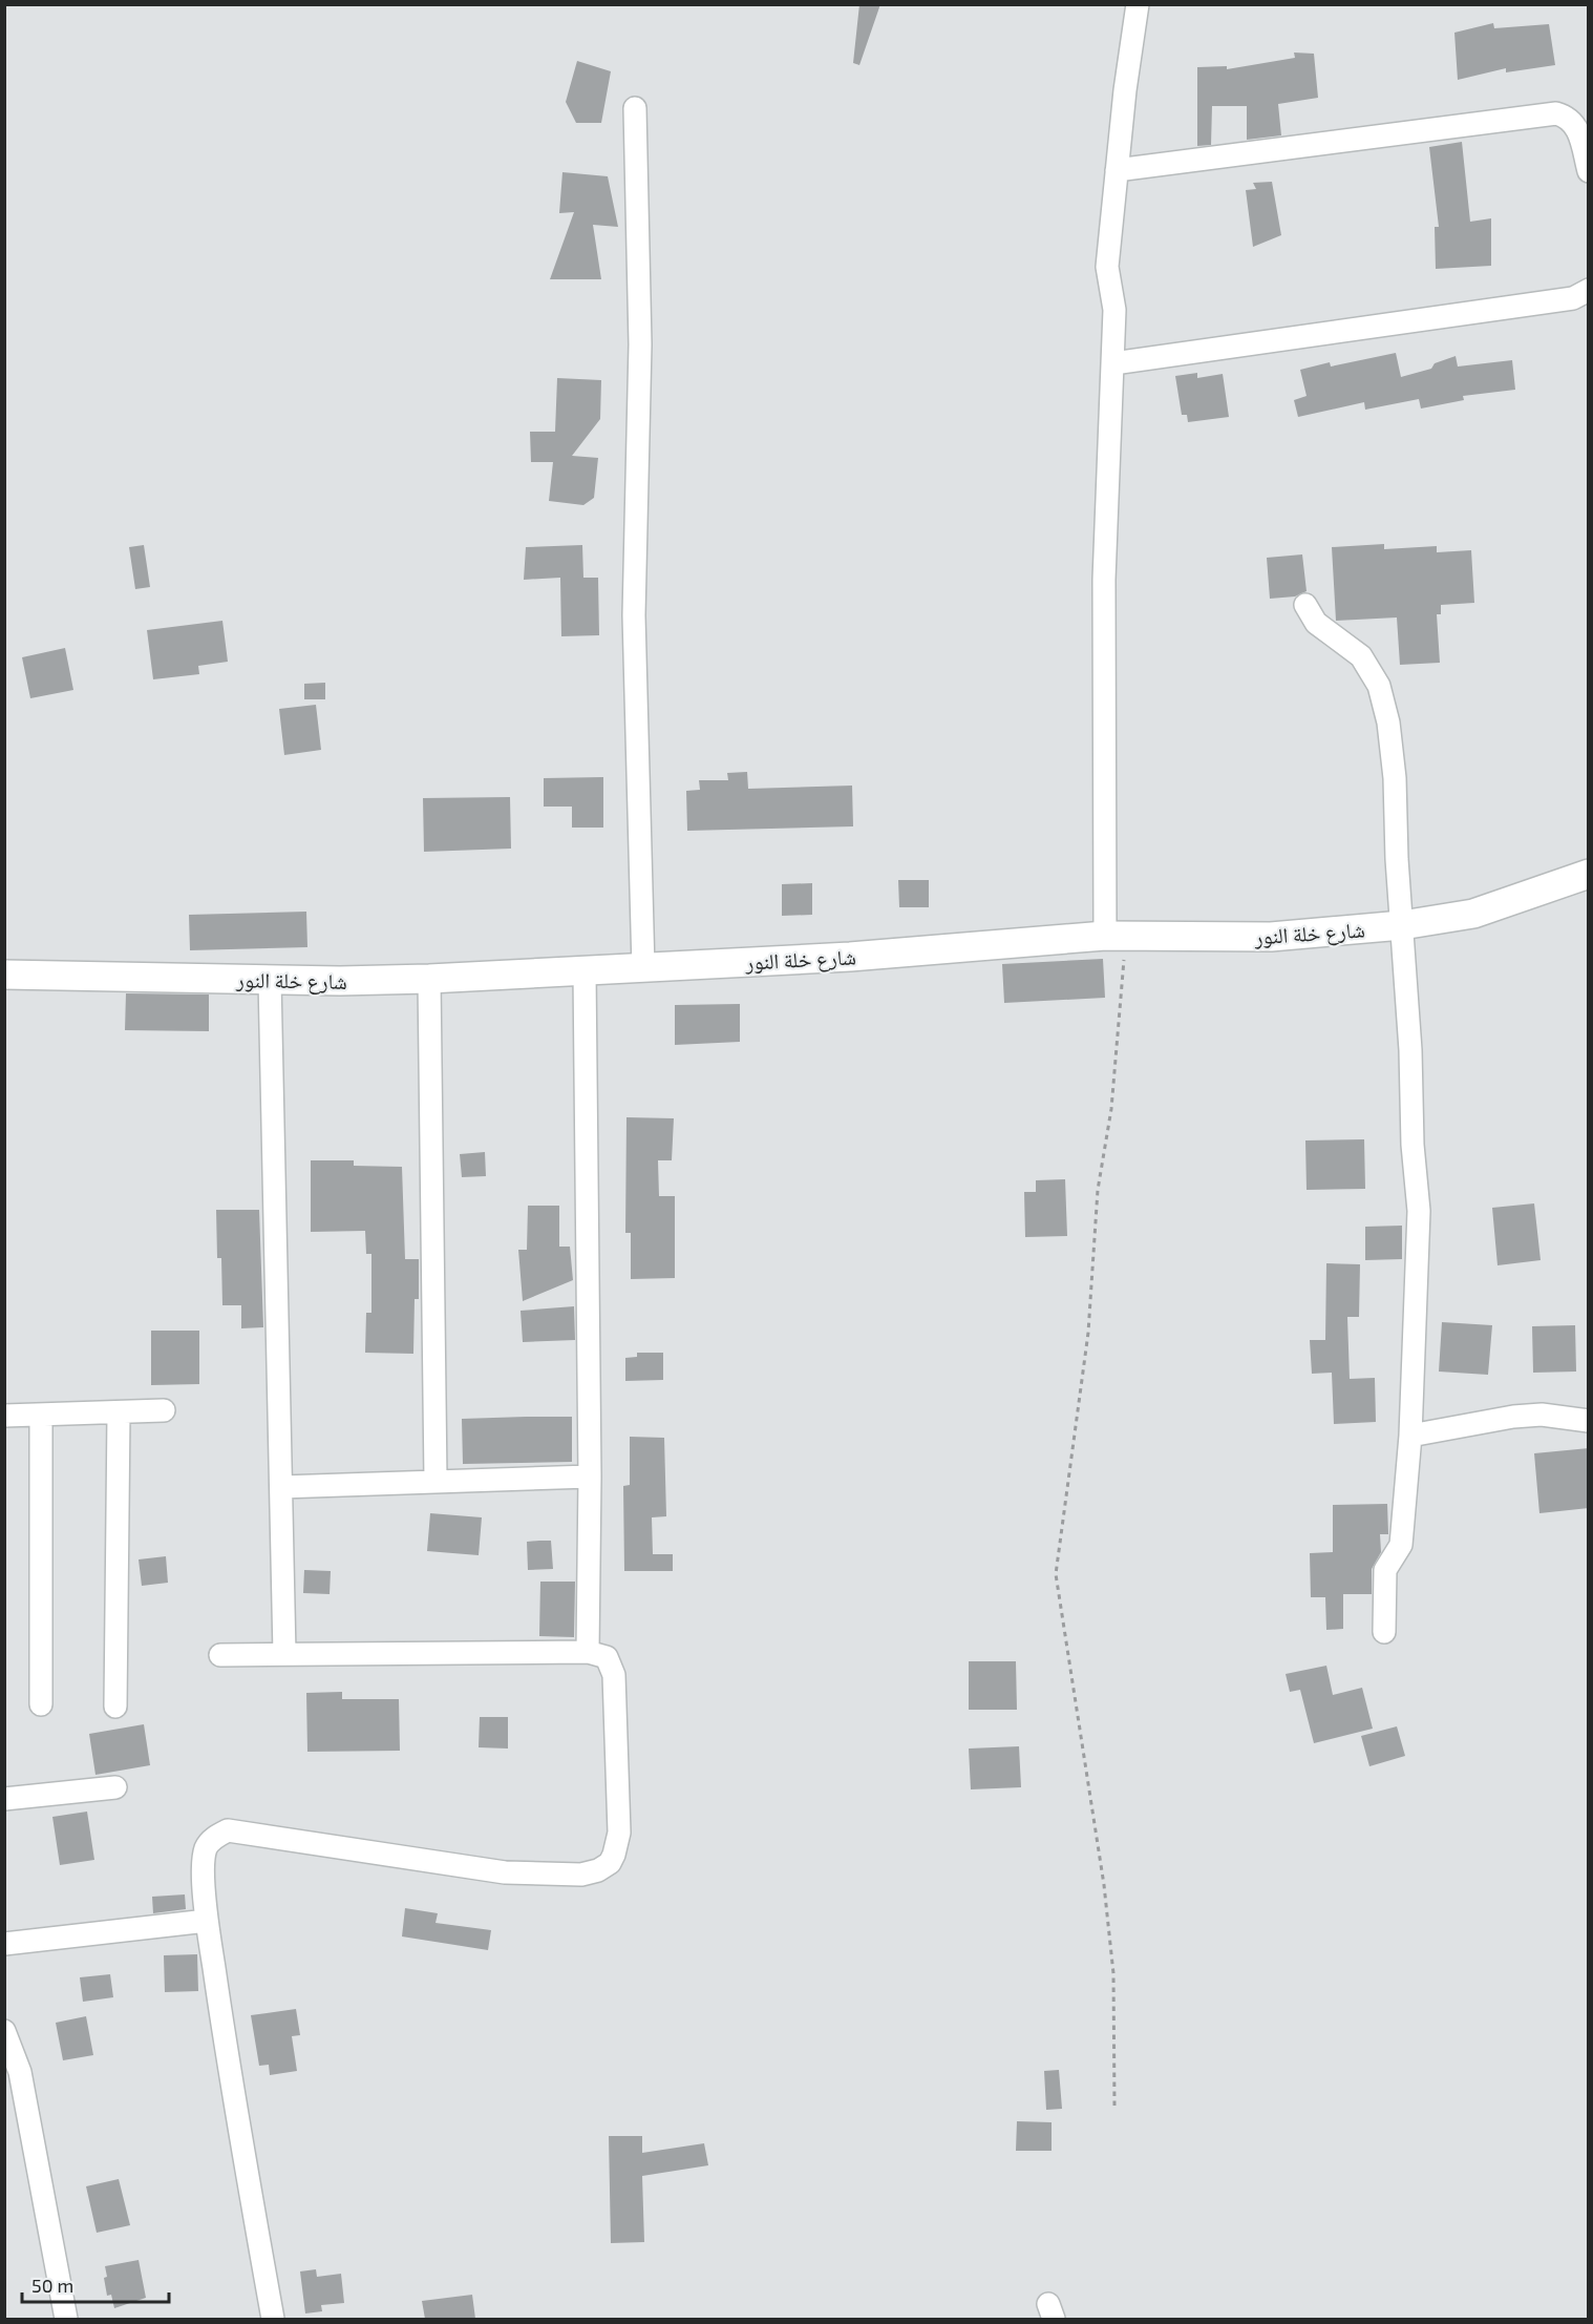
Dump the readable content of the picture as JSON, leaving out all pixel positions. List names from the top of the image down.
{
  "streets": {
    "street": ["شارع خلة النور"]
  },
  "scale_bar": "50 m"
}
